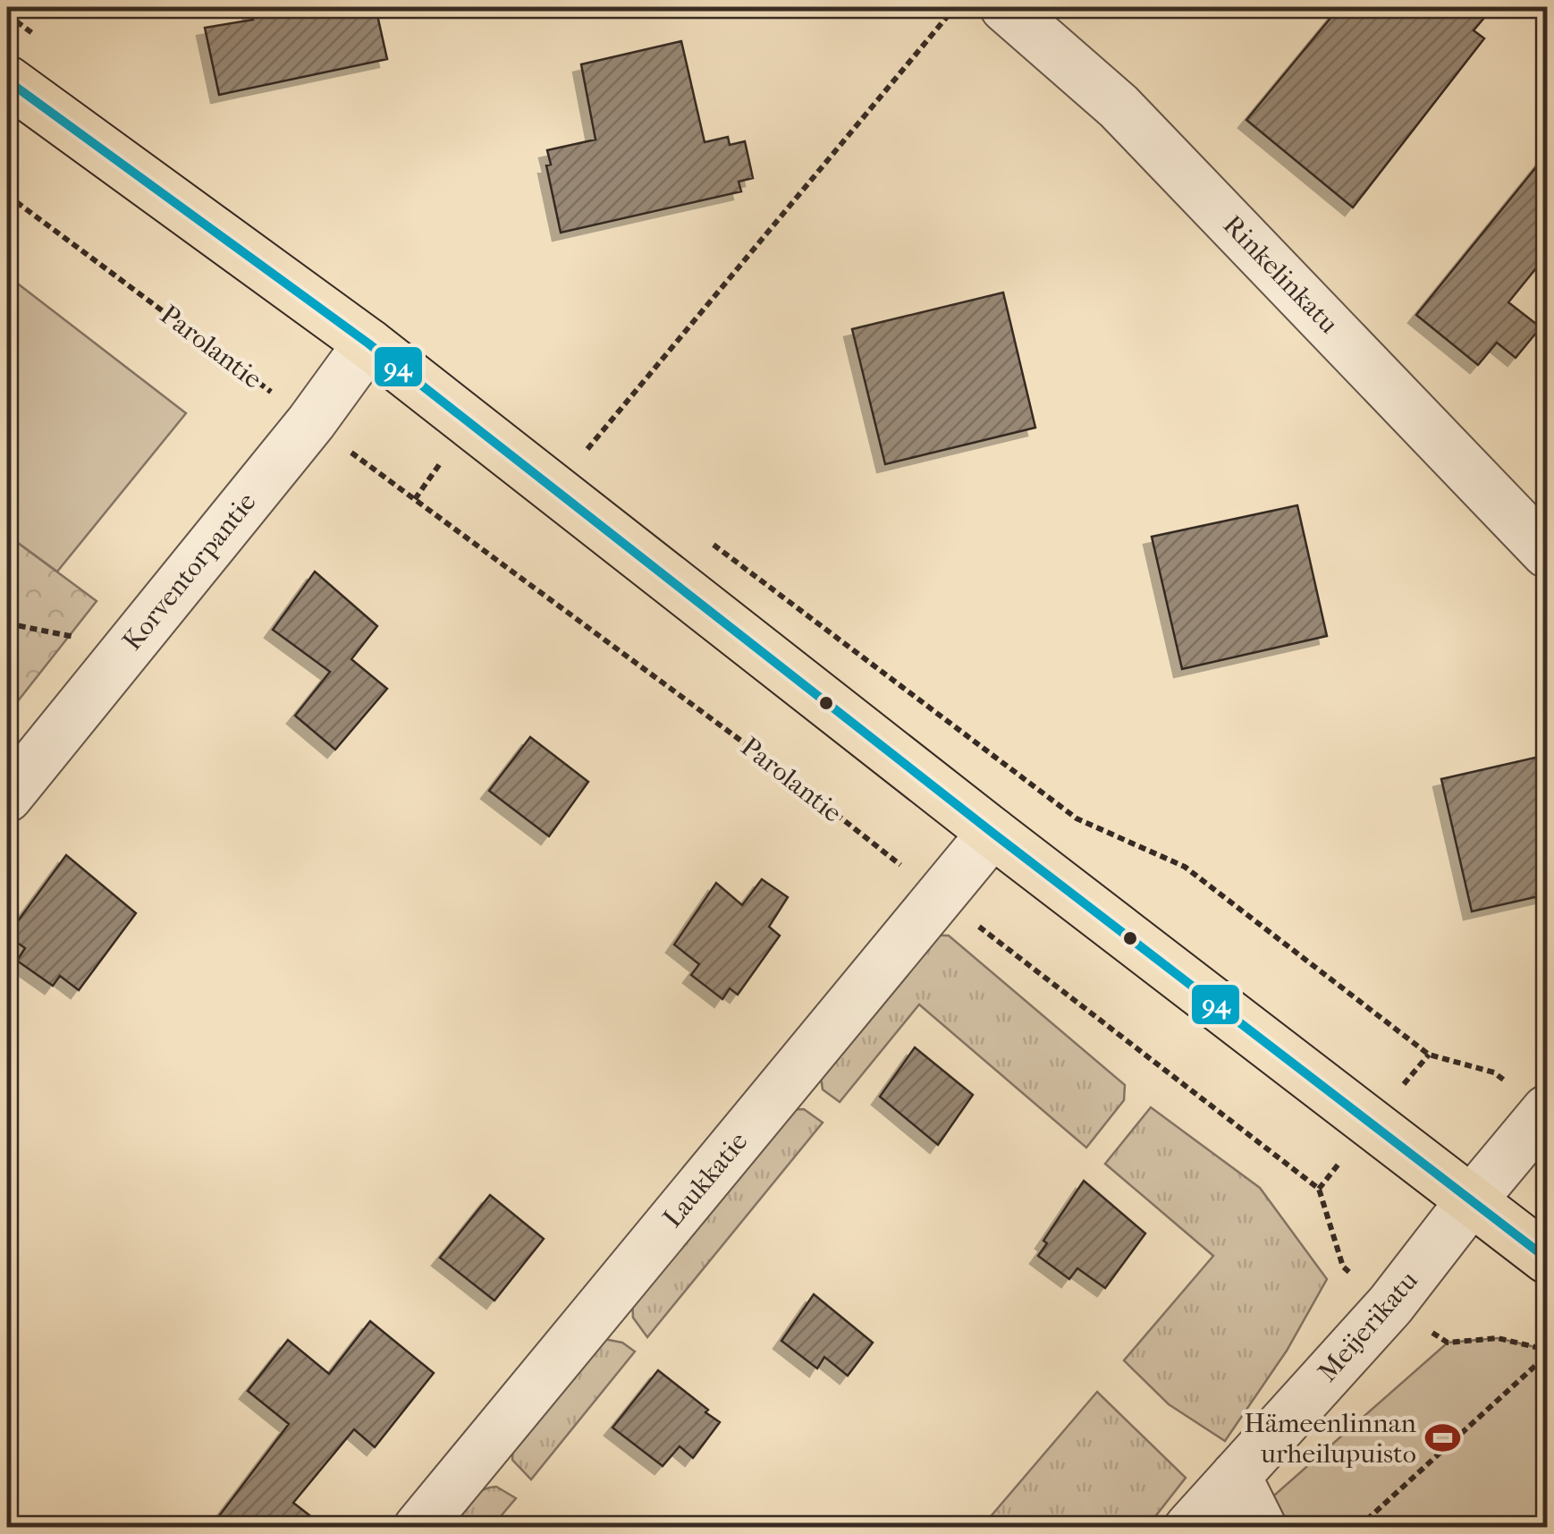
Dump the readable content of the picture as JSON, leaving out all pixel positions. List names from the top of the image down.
{
  "streets": {
    "street": [
      "Rinkelinkatu",
      "Korventorpantie",
      "Laukkatie",
      "Meijerikatu"
    ],
    "path": ["Parolantie"]
  },
  "crossings": [
    ["Parolantie", "Korventorpantie"],
    ["Parolantie", "Laukkatie"],
    ["Parolantie", "Meijerikatu"]
  ],
  "places": {
    "sports": ["Hämeenlinnan urheilupuisto"]
  },
  "lines": ["transit line 94"]
}
